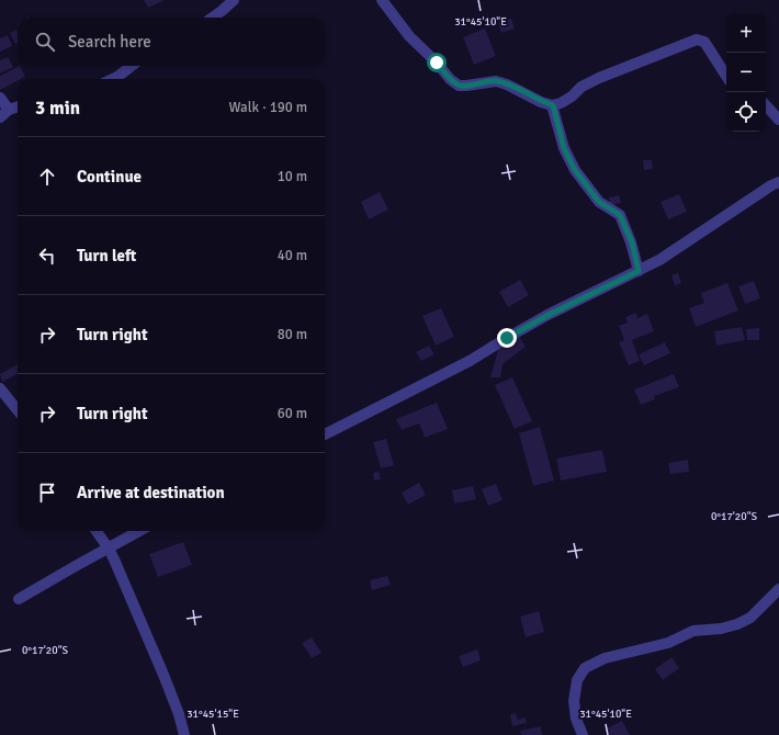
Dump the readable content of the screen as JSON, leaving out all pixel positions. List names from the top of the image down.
{
  "page": {
    "map_buttons": ["+", "−"],
    "search": "Search here",
    "heading": ["3 min", "Walk · 190 m"],
    "list": [
      ["Continue", "10 m"],
      ["Turn left", "40 m"],
      ["Turn right", "80 m"],
      ["Turn right", "60 m"],
      "Arrive at destination"
    ]
  },
  "coordinates": ["31°45'10\"E", "0°17'20\"S", "31°45'15\"E"]
}
